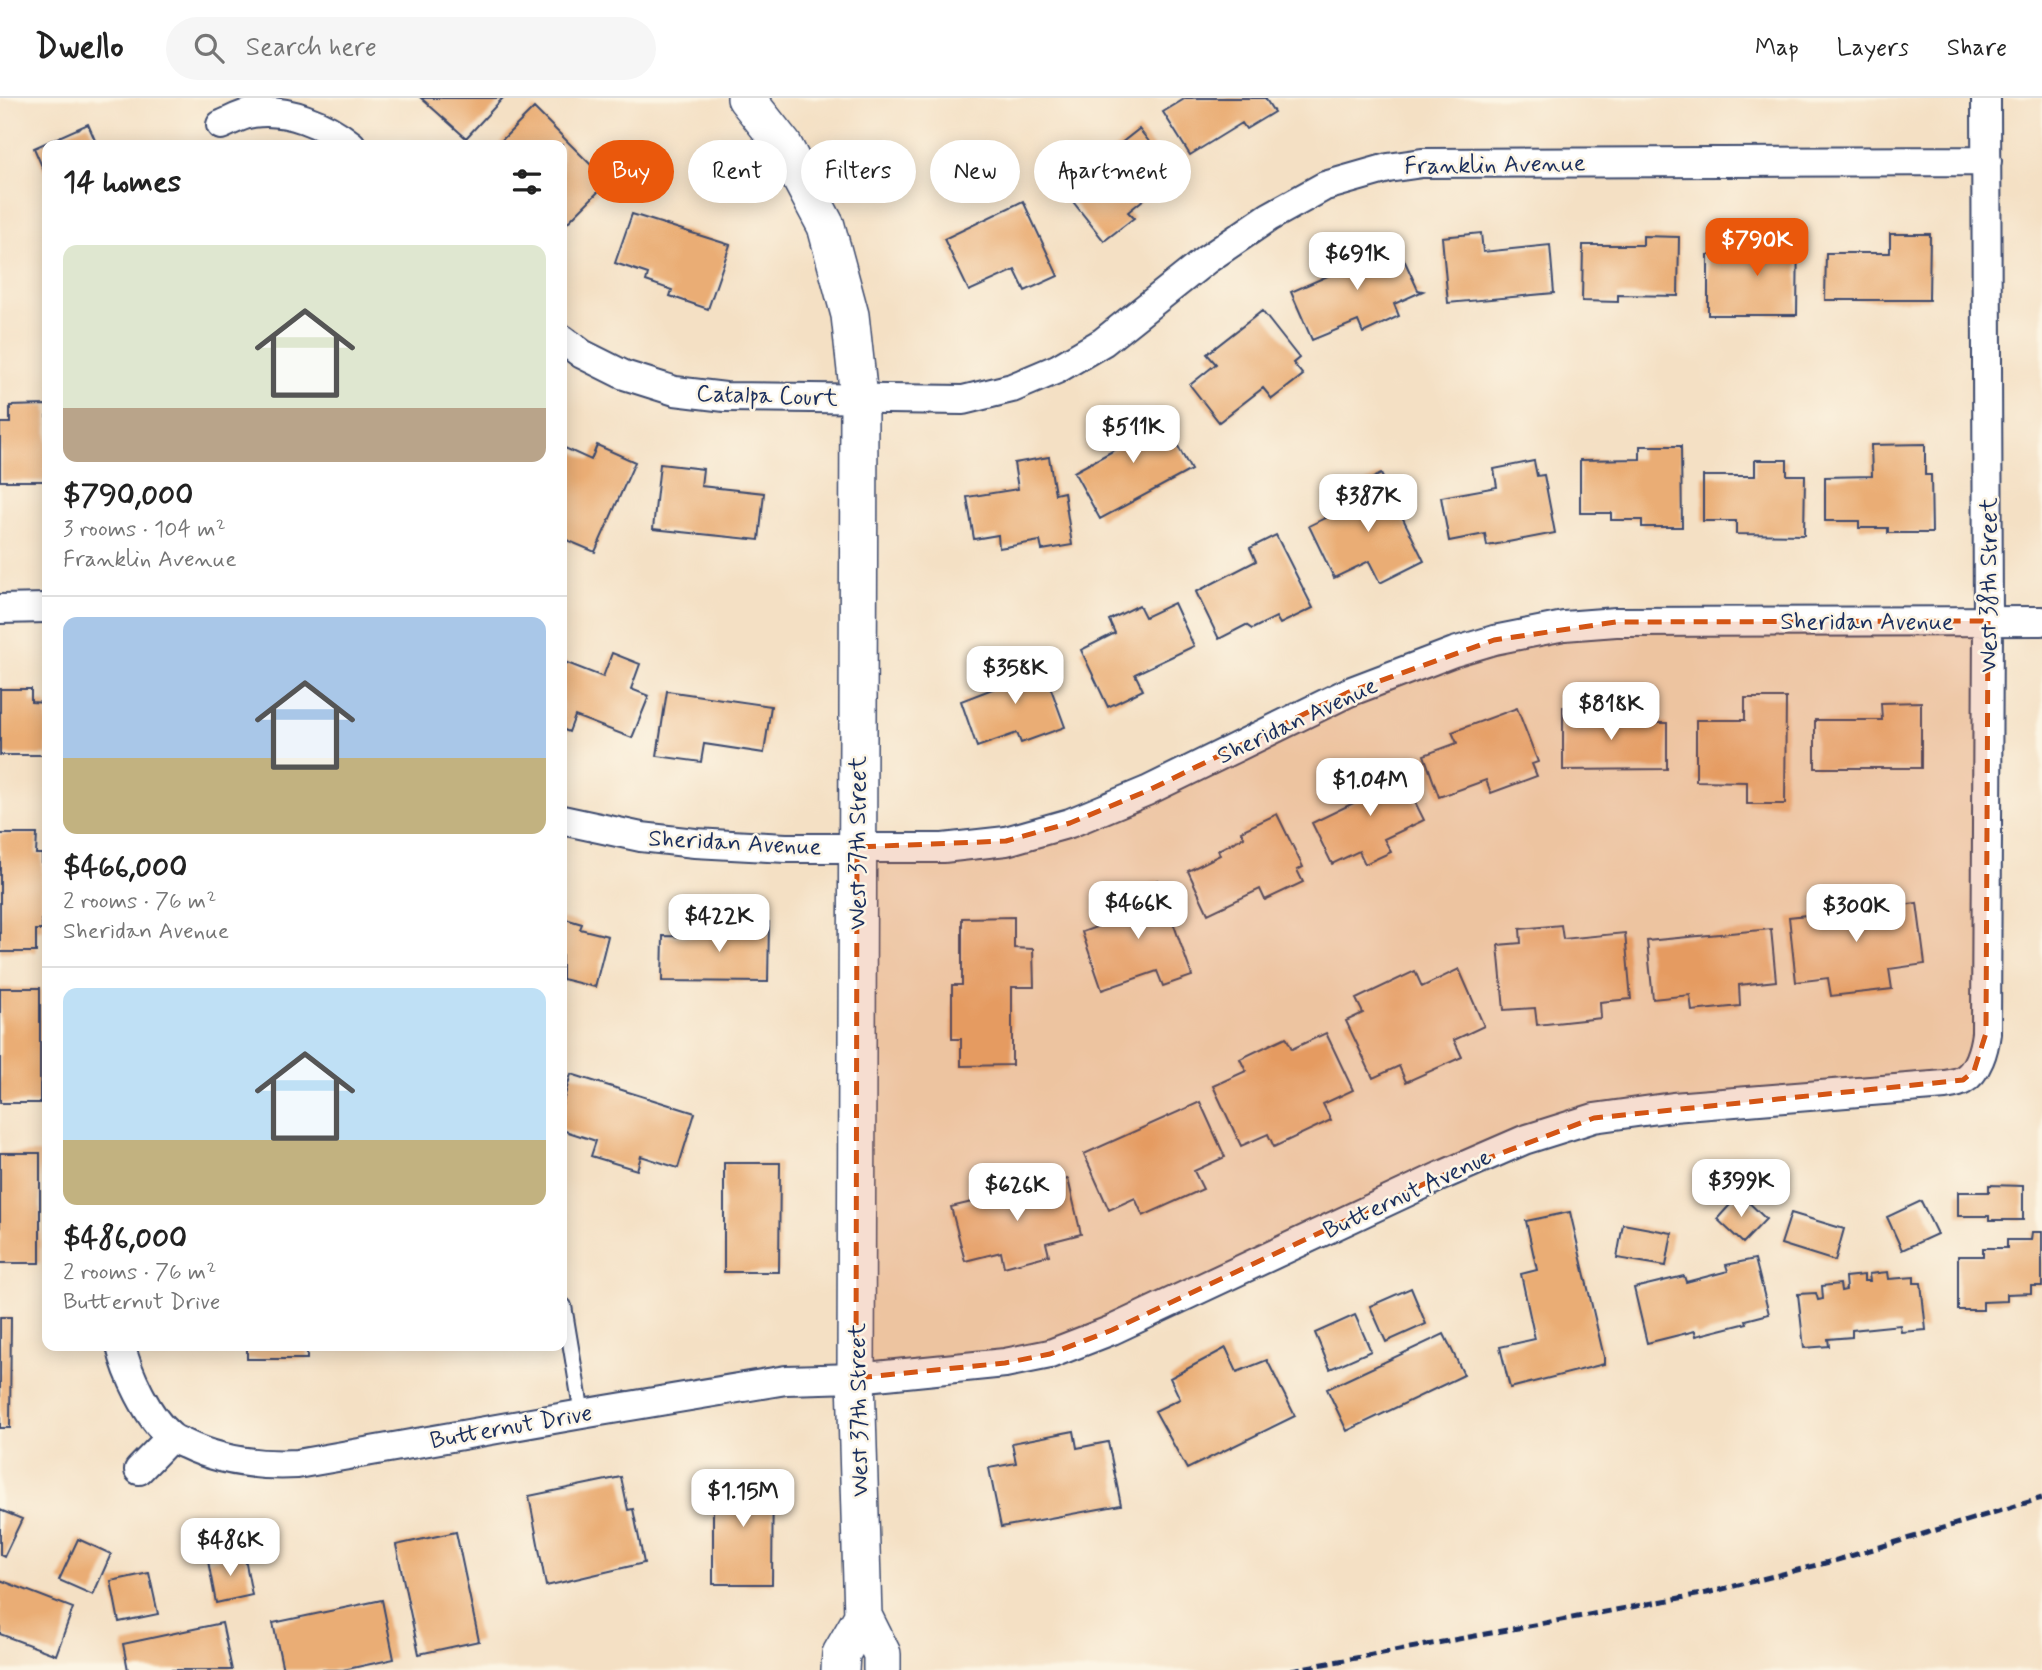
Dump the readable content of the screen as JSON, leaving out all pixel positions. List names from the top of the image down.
{
  "streets": {
    "street": [
      "Franklin Avenue",
      "Catalpa Court",
      "West 38th Street",
      "Sheridan Avenue",
      "West 37th Street",
      "Butternut Avenue",
      "Butternut Drive"
    ]
  },
  "crossings": [
    ["Franklin Avenue", "Catalpa Court"],
    ["Franklin Avenue", "West 38th Street"],
    ["Franklin Avenue", "West 37th Street"],
    ["Catalpa Court", "West 37th Street"],
    ["West 38th Street", "Sheridan Avenue"],
    ["West 38th Street", "Butternut Avenue"],
    ["Sheridan Avenue", "West 37th Street"],
    ["West 37th Street", "Butternut Avenue"],
    ["West 37th Street", "Butternut Drive"],
    ["Butternut Avenue", "Butternut Drive"]
  ],
  "page": {
    "header": "Dwello",
    "search": "Search here",
    "nav": ["Map", "Layers", "Share"],
    "chip": [
      "Buy",
      "Rent",
      "Filters",
      "New",
      "Apartment"
    ],
    "heading": "14 homes",
    "price": [
      "$790K",
      "$691K",
      "$511K",
      "$387K",
      "$358K",
      "$818K",
      "$1.04M",
      "$466K",
      "$300K",
      "$422K",
      "$399K",
      "$626K",
      "$1.15M",
      "$486K"
    ],
    "list": [
      {
        "name": "$790,000",
        "note": "3 rooms · 104 m² · Franklin Avenue"
      },
      {
        "name": "$466,000",
        "note": "2 rooms · 76 m² · Sheridan Avenue"
      },
      {
        "name": "$486,000",
        "note": "2 rooms · 76 m² · Butternut Drive"
      }
    ]
  }
}
